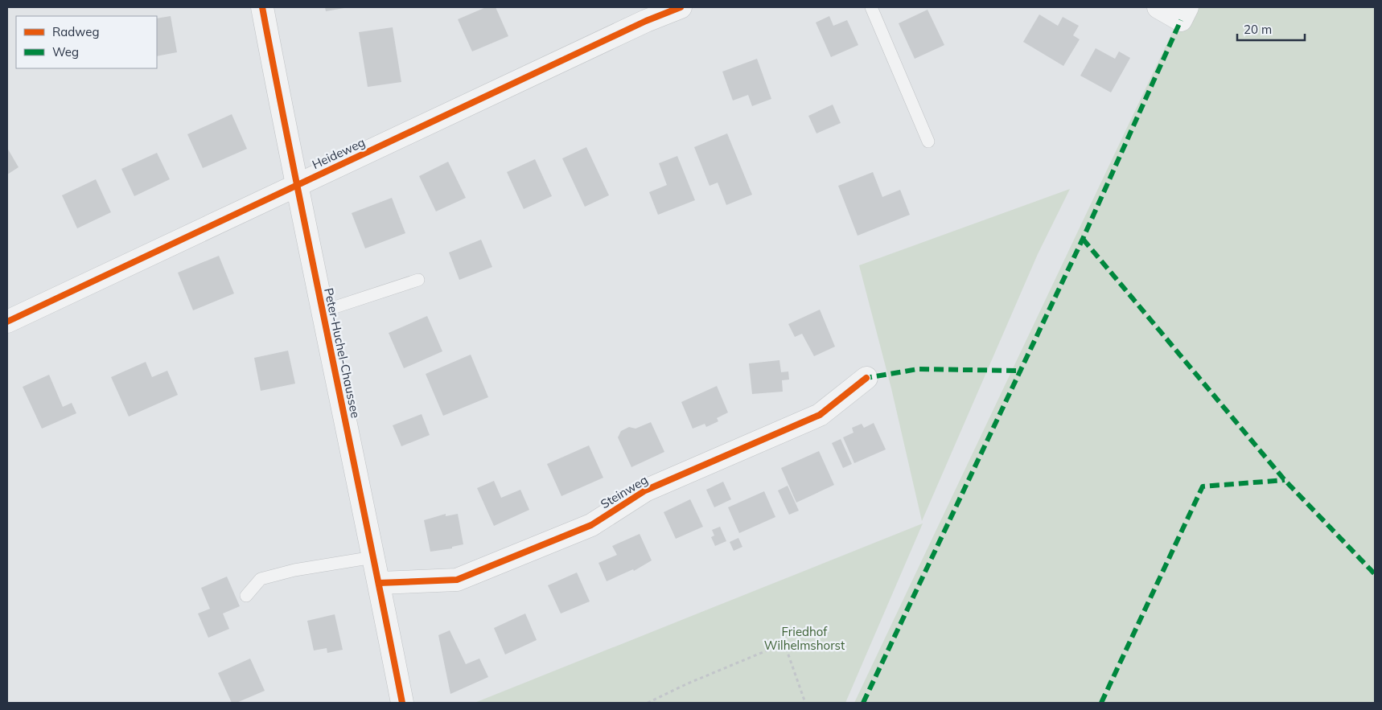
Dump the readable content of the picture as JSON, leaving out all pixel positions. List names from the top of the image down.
{
  "streets": {
    "street": ["Heideweg", "Peter-Huchel-Chaussee", "Steinweg"]
  },
  "crossings": [
    ["Heideweg", "Peter-Huchel-Chaussee"],
    ["Peter-Huchel-Chaussee", "Steinweg"]
  ],
  "parks": ["Friedhof Wilhelmshorst"],
  "legend": ["Radweg", "Weg"],
  "scale_bar": "20 m"
}
